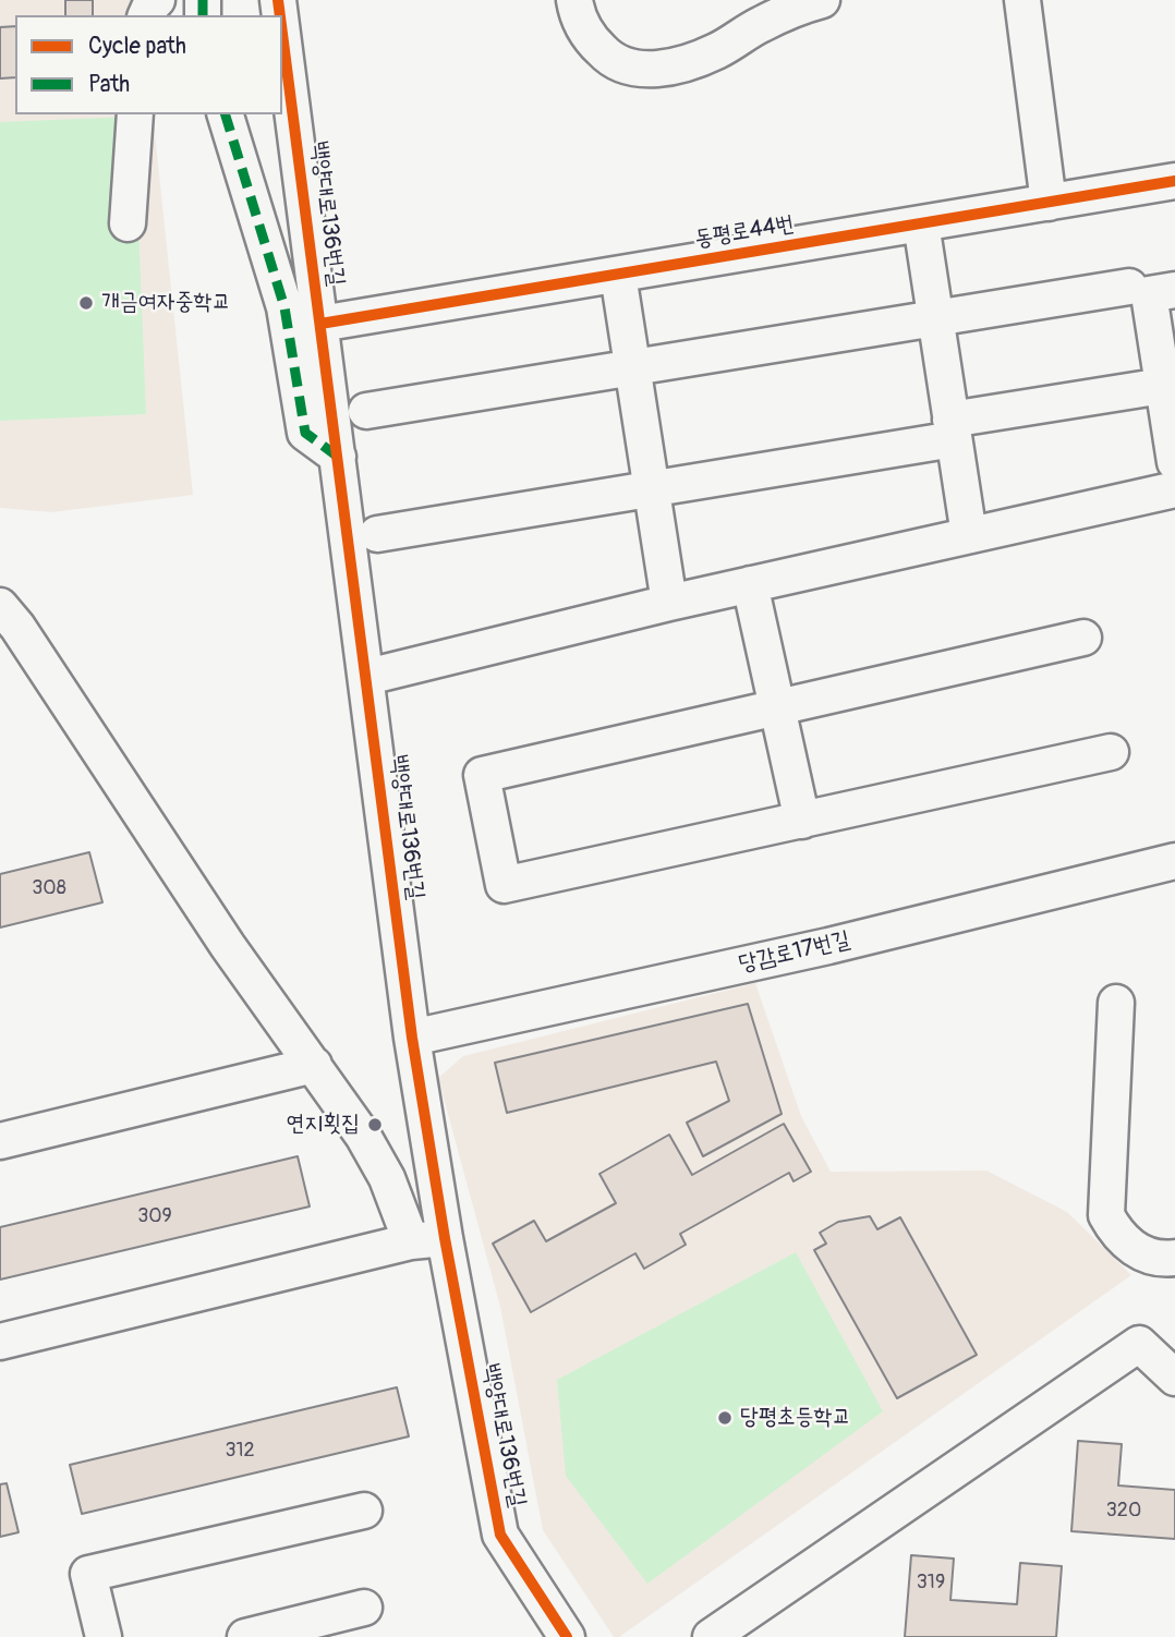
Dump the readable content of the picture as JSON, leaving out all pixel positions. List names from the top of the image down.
{
  "streets": {
    "street": ["백양대로136번길", "동평로44번", "당감로17번길"]
  },
  "crossings": [
    ["백양대로136번길", "동평로44번"],
    ["백양대로136번길", "당감로17번길"]
  ],
  "places": ["개금여자중학교", "연지횟집", "당평초등학교"],
  "house_numbers": [
    "308",
    "309",
    "312",
    "320",
    "319"
  ],
  "legend": ["Cycle path", "Path"]
}
